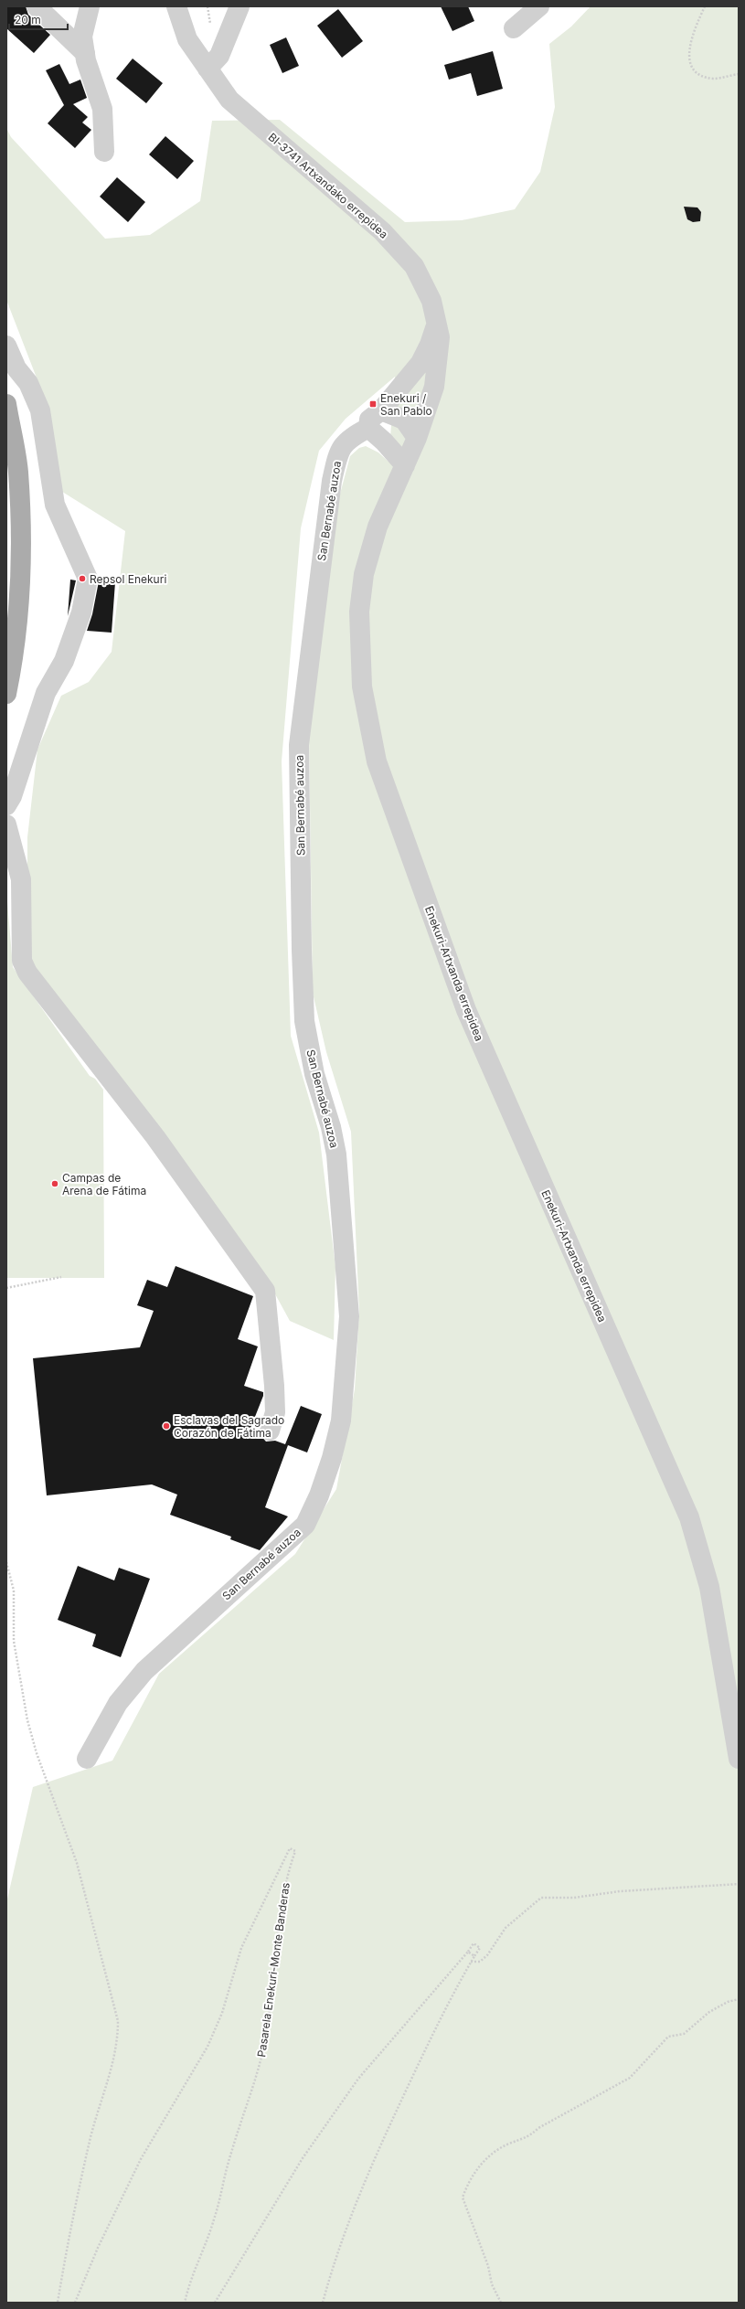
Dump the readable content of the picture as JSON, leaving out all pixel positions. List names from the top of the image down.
{
  "streets": {
    "street": ["BI-3741 Artxandako errepidea", "San Bernabé auzoa", "Enekuri-Artxanda errepidea"],
    "path": ["Pasarela Enekuri-Monte Banderas"]
  },
  "crossings": [
    ["BI-3741 Artxandako errepidea", "Enekuri-Artxanda errepidea"]
  ],
  "places": {
    "transit": ["Enekuri / San Pablo"],
    "other": ["Repsol Enekuri", "Campas de Arena de Fátima", "Esclavas del Sagrado Corazón de Fátima"]
  },
  "scale_bar": "20 m"
}
